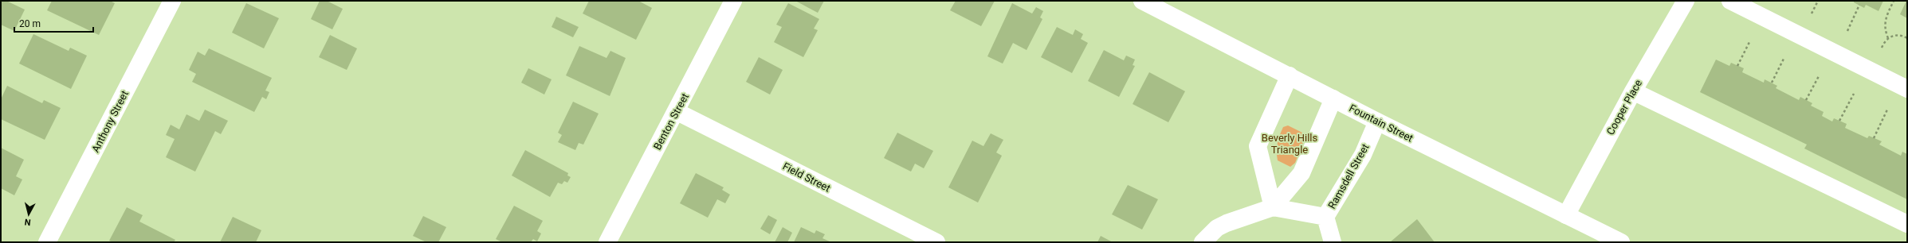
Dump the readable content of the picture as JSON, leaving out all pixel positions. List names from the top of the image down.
{
  "streets": {
    "street": [
      "Cooper Place",
      "Anthony Street",
      "Benton Street",
      "Fountain Street",
      "Ramsdell Street",
      "Field Street"
    ]
  },
  "crossings": [
    ["Cooper Place", "Fountain Street"],
    ["Benton Street", "Field Street"],
    ["Fountain Street", "Ramsdell Street"]
  ],
  "parks": ["Beverly Hills Triangle"],
  "scale_bar": "20 m",
  "north": "bottom"
}
